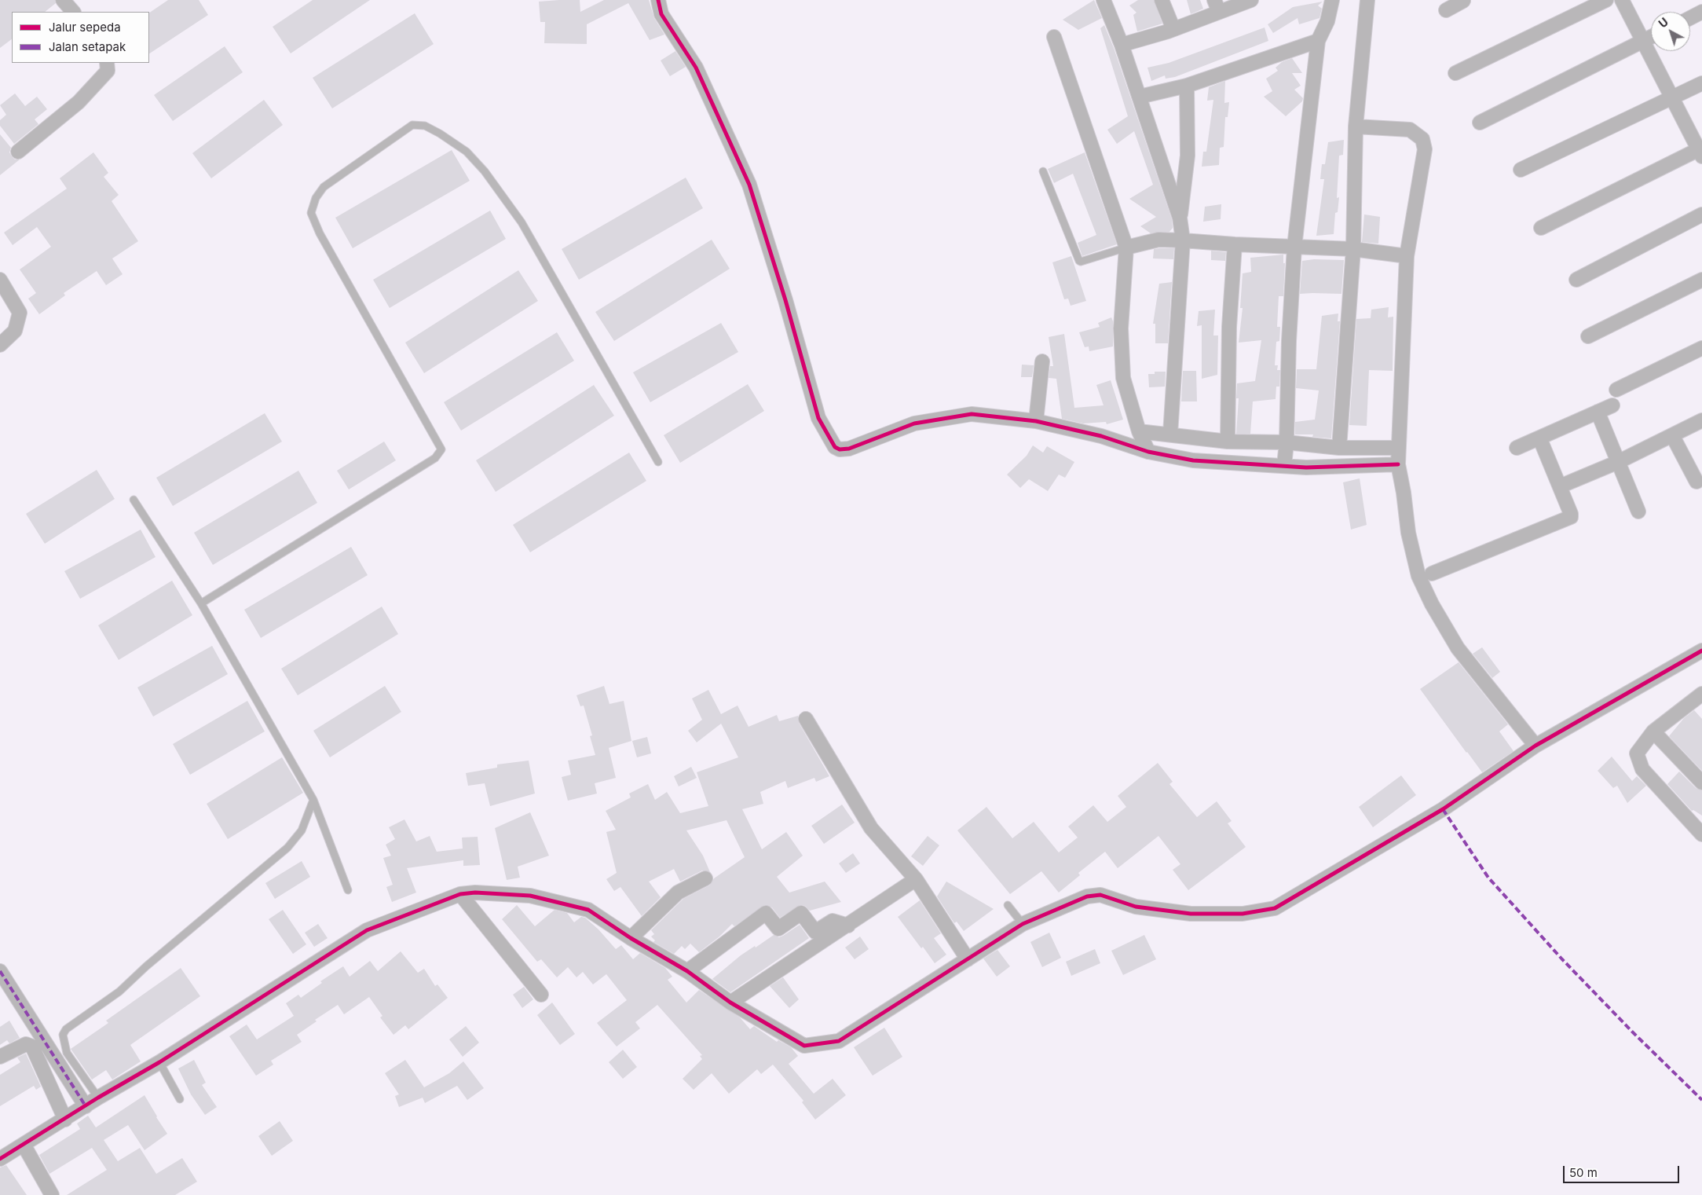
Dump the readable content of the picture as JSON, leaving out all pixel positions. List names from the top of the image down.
{
  "legend": ["Jalur sepeda", "Jalan setapak"],
  "scale_bar": "50 m",
  "north": "top left"
}
